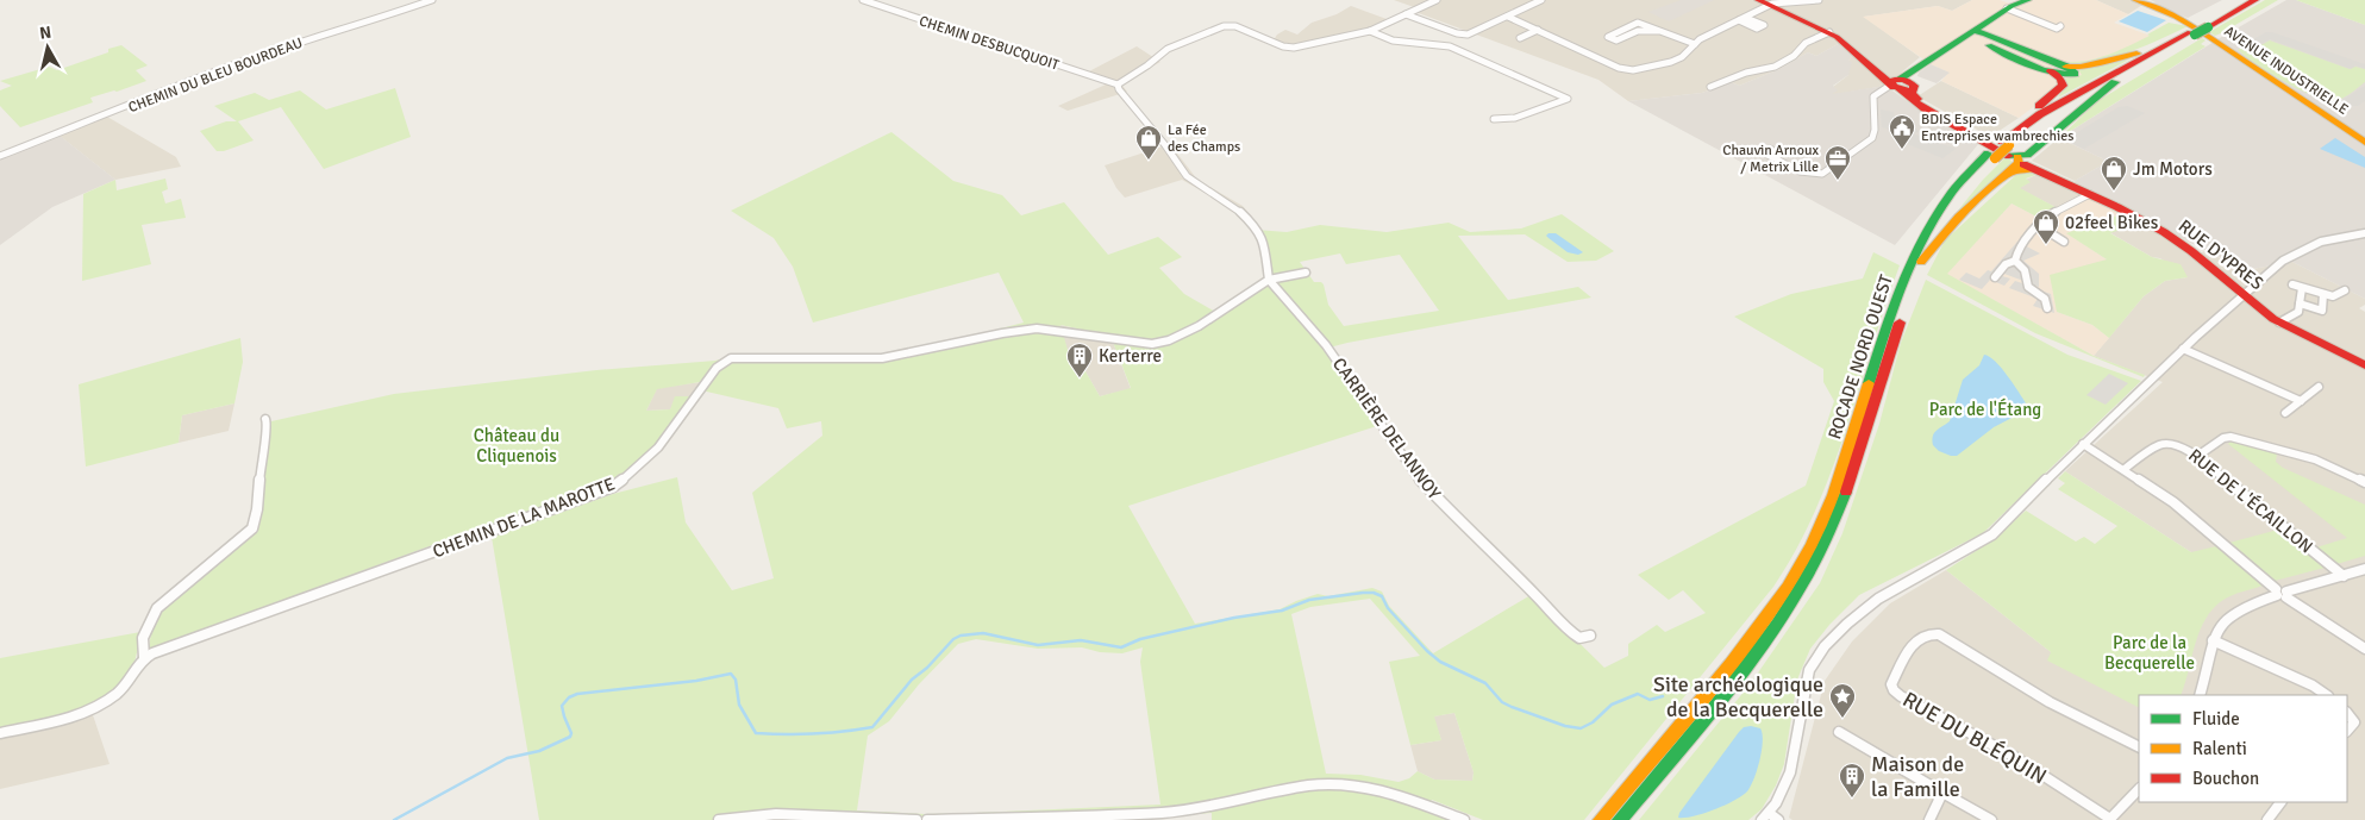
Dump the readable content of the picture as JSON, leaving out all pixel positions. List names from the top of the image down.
{
  "streets": {
    "main road": ["AVENUE INDUSTRIELLE", "RUE D'YPRES", "ROCADE NORD OUEST"],
    "street": [
      "CHEMIN DESBUCQUOIT",
      "CHEMIN DU BLEU BOURDEAU",
      "CARRIÈRE DELANNOY",
      "RUE DE L'ÉCAILLON",
      "CHEMIN DE LA MAROTTE",
      "RUE DU BLÉQUIN"
    ]
  },
  "crossings": [
    ["AVENUE INDUSTRIELLE", "ROCADE NORD OUEST"],
    ["RUE D'YPRES", "ROCADE NORD OUEST"],
    ["CARRIÈRE DELANNOY", "CHEMIN DE LA MAROTTE"]
  ],
  "parks": ["Parc de l'Étang", "Château du Cliquenois", "Parc de la Becquerelle"],
  "places": {
    "public building": ["BDIS Espace Entreprises wambrechies"],
    "shop": ["La Fée des Champs", "Jm Motors", "02feel Bikes"],
    "office": ["Chauvin Arnoux / Metrix Lille"],
    "building": ["Kerterre", "Maison de la Famille"],
    "place": ["Site archéologique de la Becquerelle"]
  },
  "legend": ["Fluide", "Ralenti", "Bouchon"],
  "north": "top"
}
